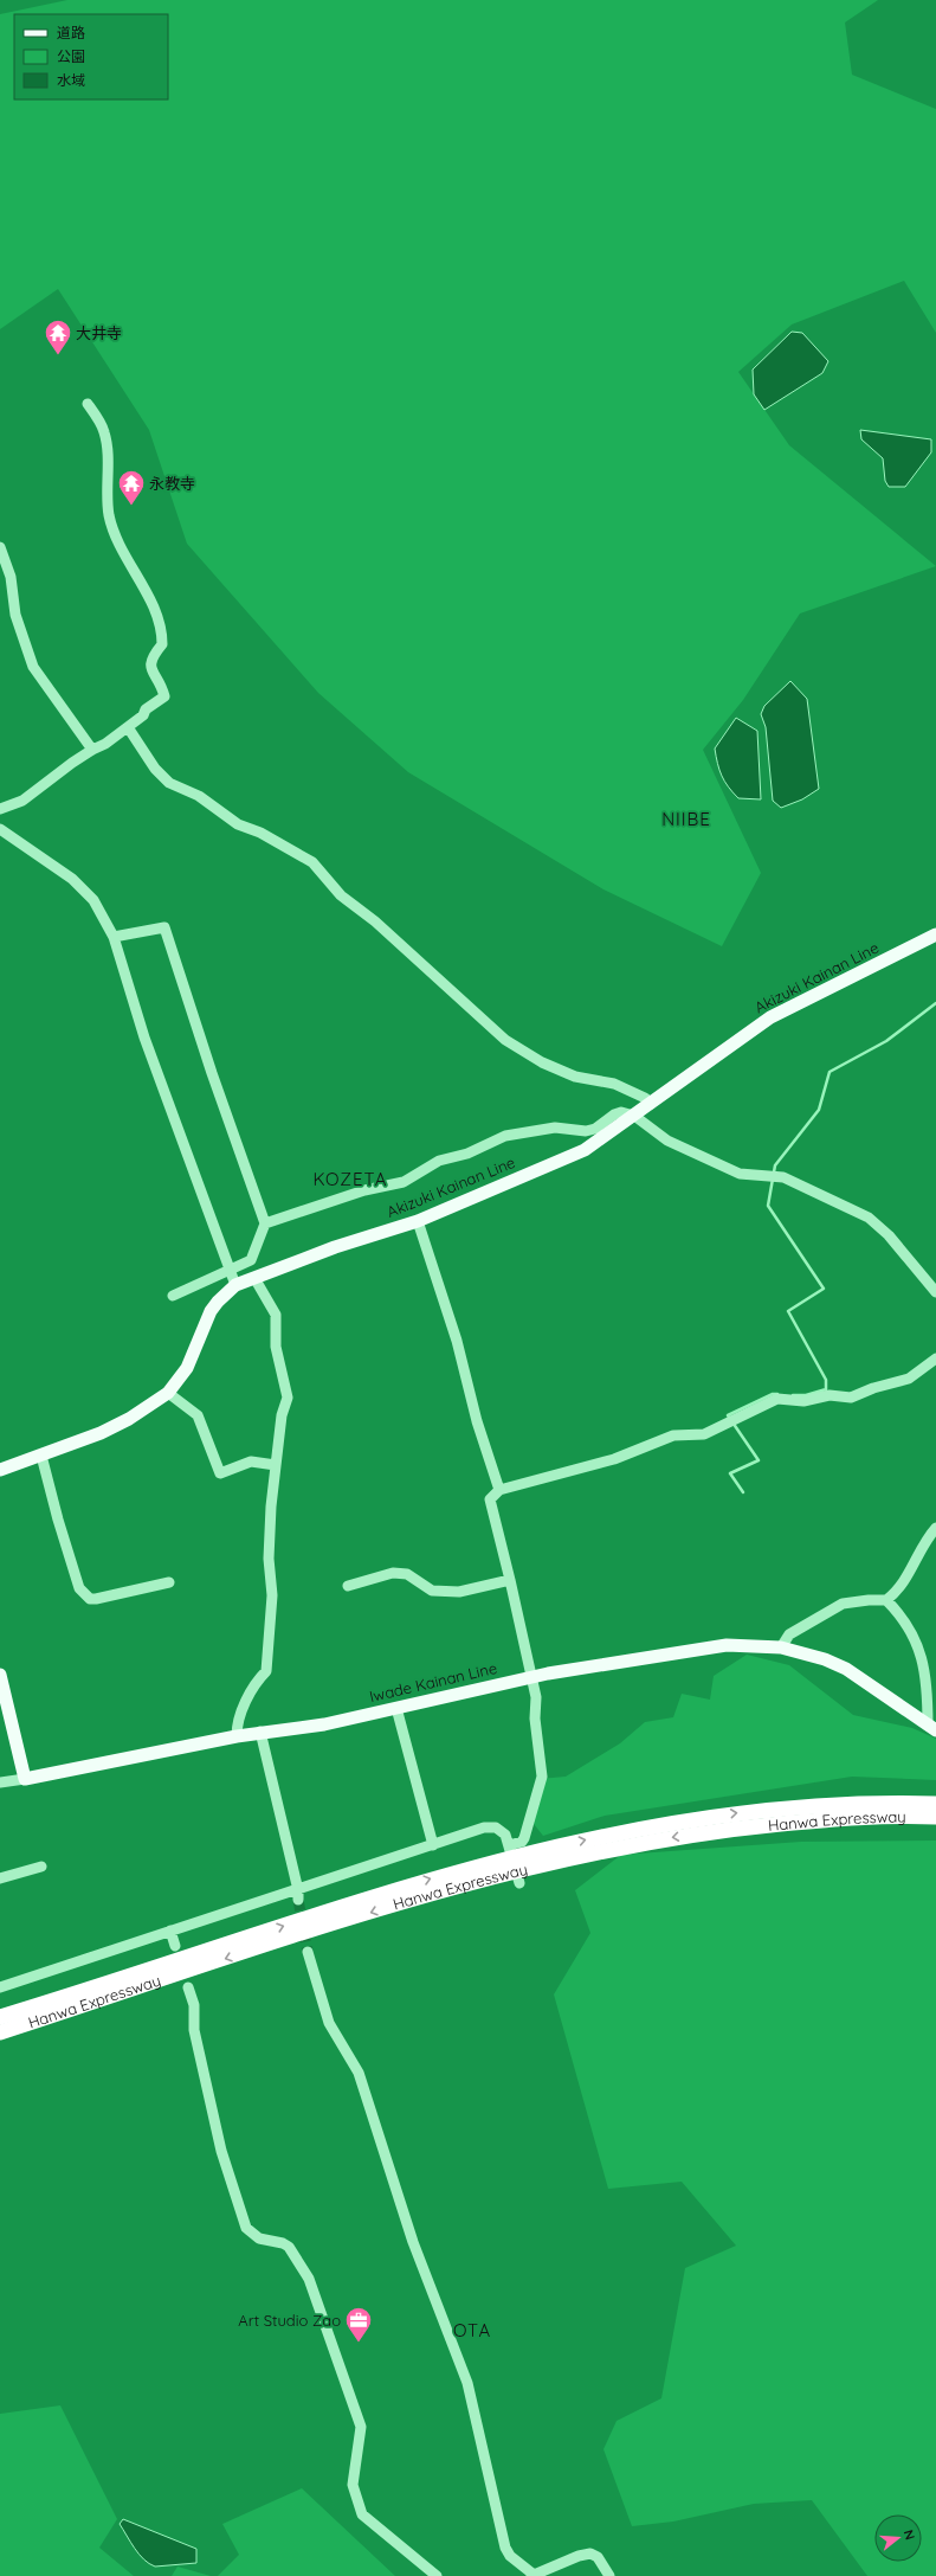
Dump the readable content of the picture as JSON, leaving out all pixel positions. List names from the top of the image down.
{
  "streets": {
    "highway": ["Hanwa Expressway"],
    "main road": ["Akizuki Kainan Line", "Iwade Kainan Line"]
  },
  "districts": ["NIIBE", "KOZETA", "OTA"],
  "places": {
    "temple": ["大井寺", "永教寺"],
    "office": ["Art Studio Zao"]
  },
  "legend": ["道路", "公園", "水域"],
  "north": "right"
}
